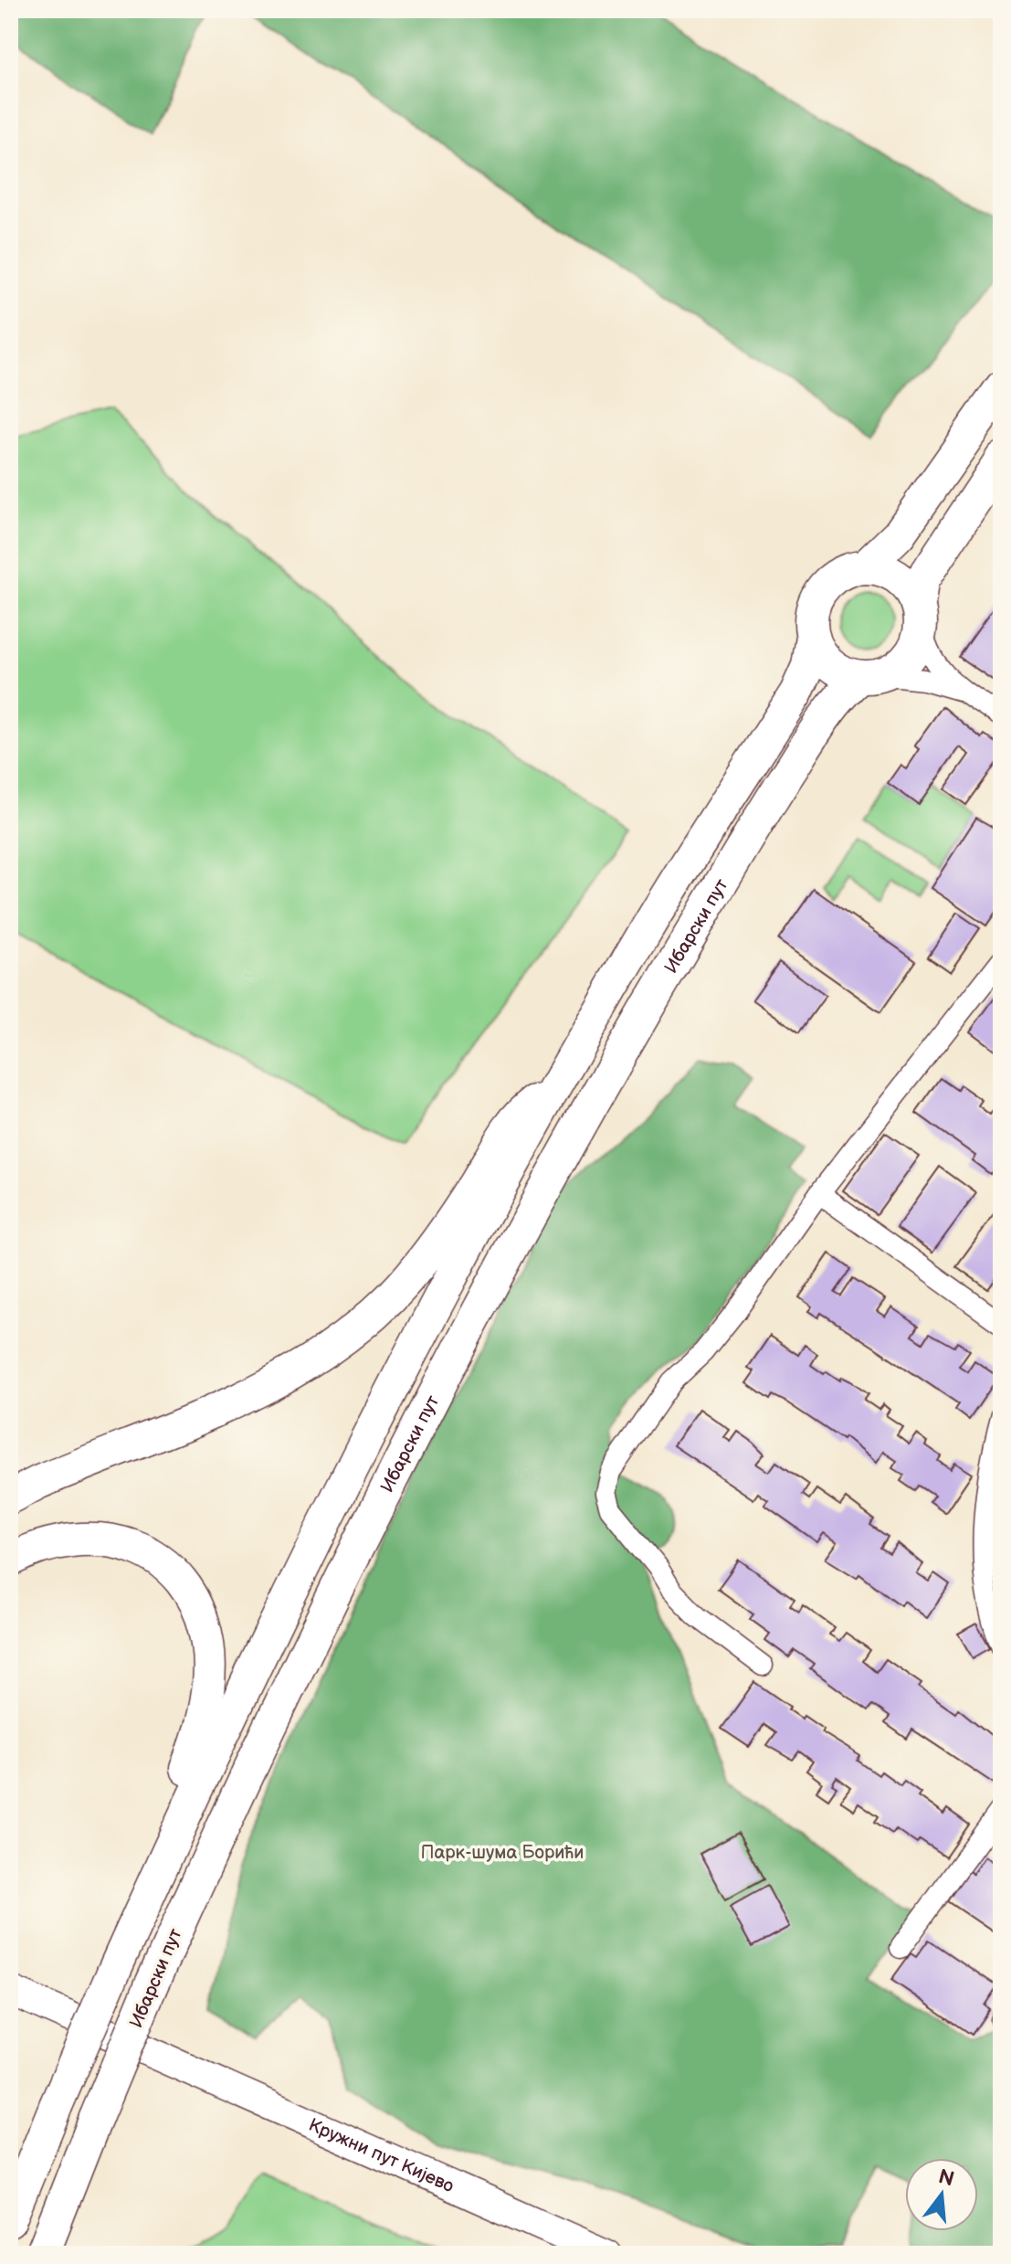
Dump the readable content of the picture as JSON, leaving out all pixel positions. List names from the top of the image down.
{
  "streets": {
    "main road": ["Ибарски пут", "Кружни пут Кијево"]
  },
  "parks": ["Парк-шума Борићи"],
  "north": "top"
}
